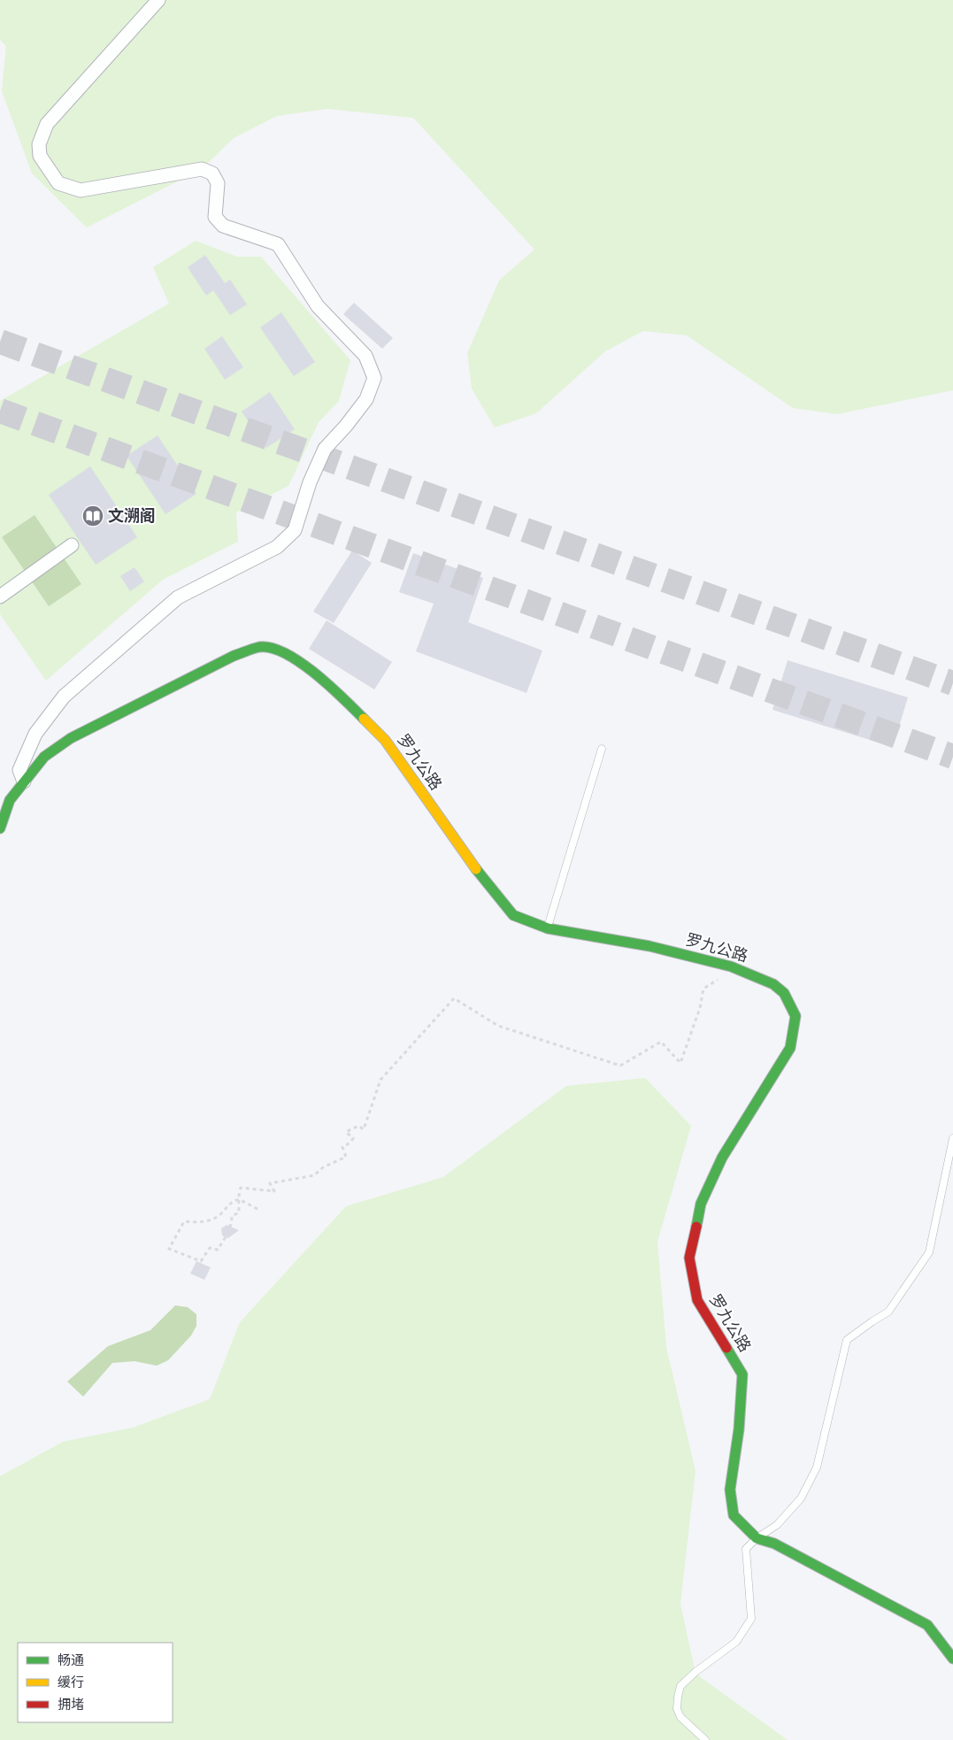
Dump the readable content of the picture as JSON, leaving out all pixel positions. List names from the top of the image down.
{
  "streets": {
    "street": ["罗九公路"]
  },
  "places": {
    "library": ["文溯阁"]
  },
  "legend": ["畅通", "缓行", "拥堵"]
}
